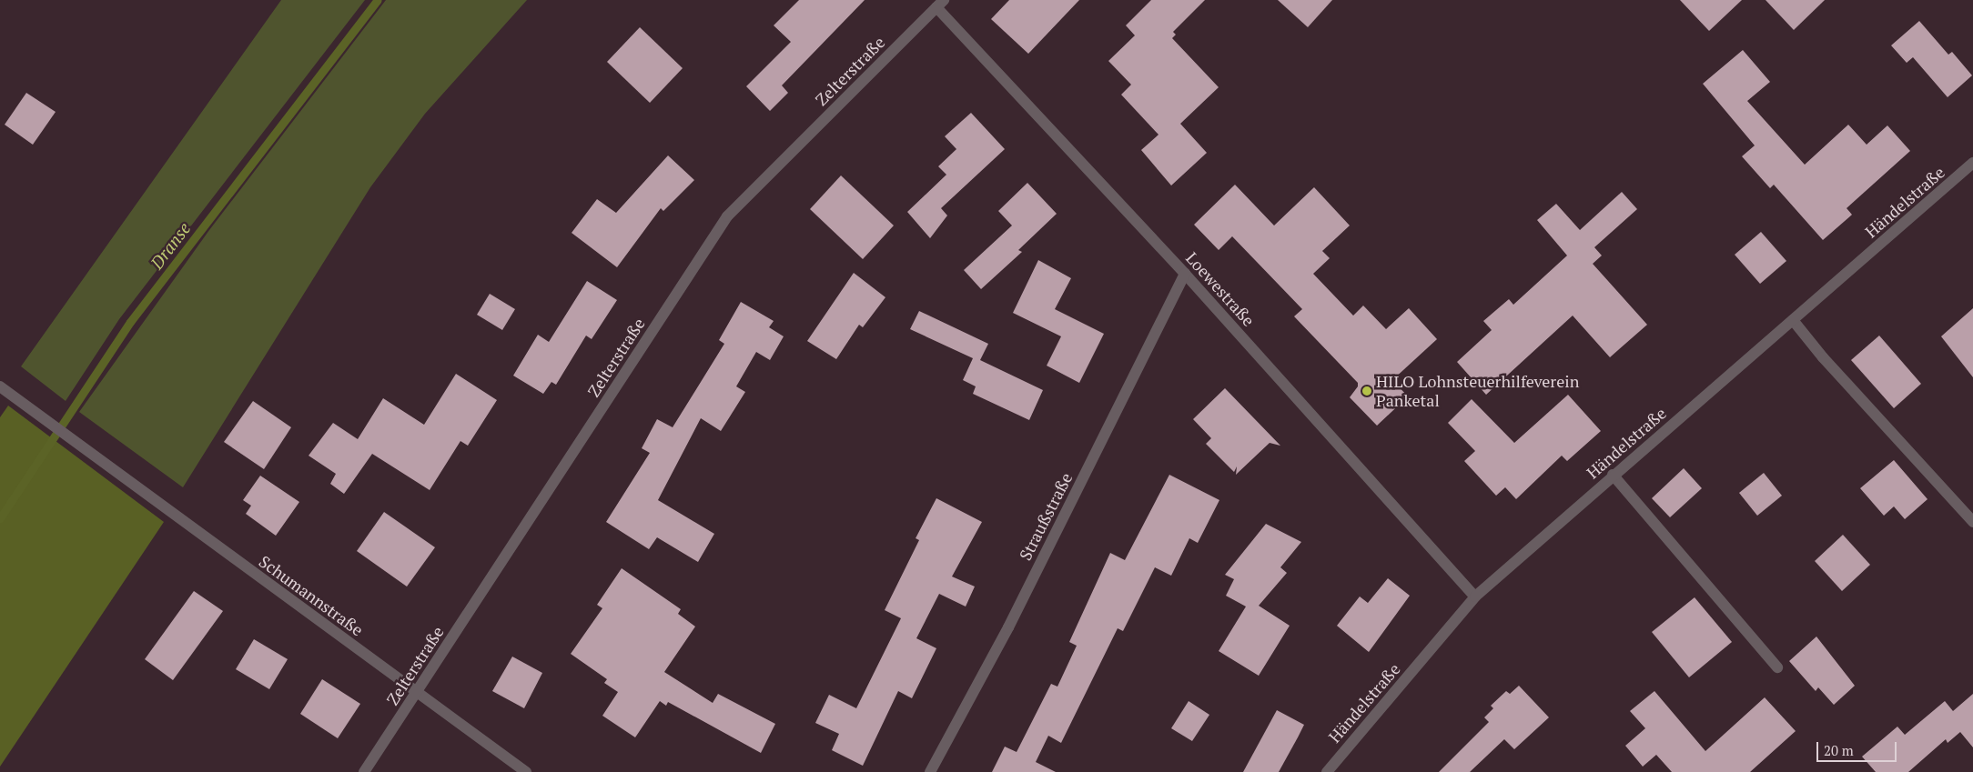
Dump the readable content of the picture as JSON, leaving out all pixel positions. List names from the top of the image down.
{
  "streets": {
    "street": [
      "Zelterstraße",
      "Händelstraße",
      "Loewestraße",
      "Straußstraße",
      "Schumannstraße"
    ]
  },
  "crossings": [
    ["Zelterstraße", "Loewestraße"],
    ["Zelterstraße", "Schumannstraße"],
    ["Händelstraße", "Loewestraße"],
    ["Loewestraße", "Straußstraße"]
  ],
  "water": ["Dranse"],
  "places": ["HILO Lohnsteuerhilfeverein Panketal"],
  "scale_bar": "20 m"
}
